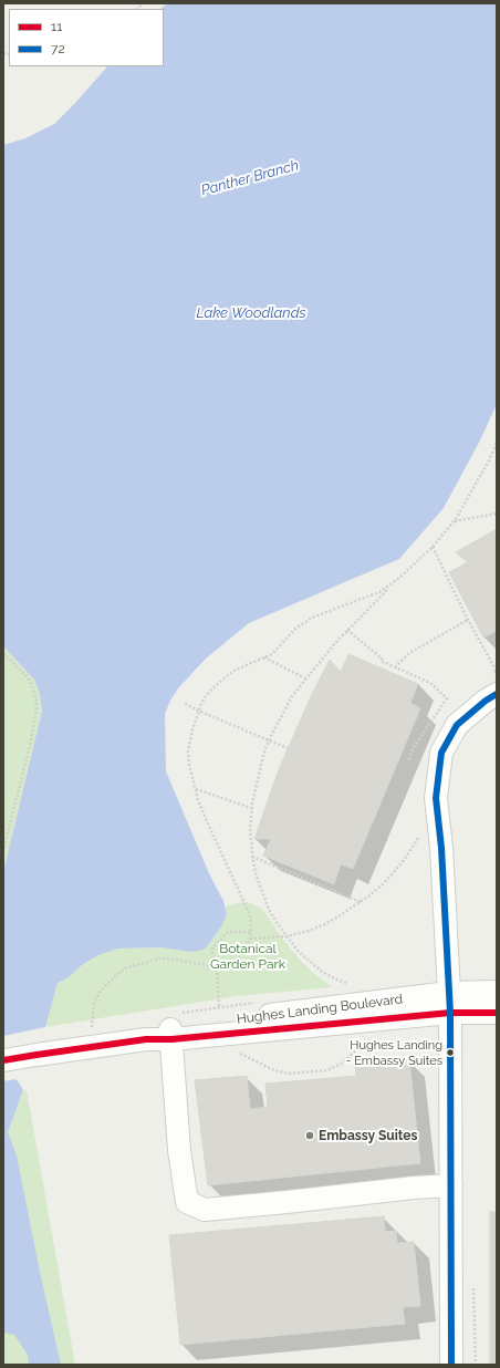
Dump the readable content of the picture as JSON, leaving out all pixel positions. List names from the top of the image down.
{
  "streets": {
    "street": ["Hughes Landing Boulevard"]
  },
  "water": ["Panther Branch", "Lake Woodlands"],
  "parks": ["Botanical Garden Park"],
  "places": ["Hughes Landing - Embassy Suites", "Embassy Suites"],
  "lines": ["transit line 72", "transit line 11"],
  "legend": ["11", "72"]
}
